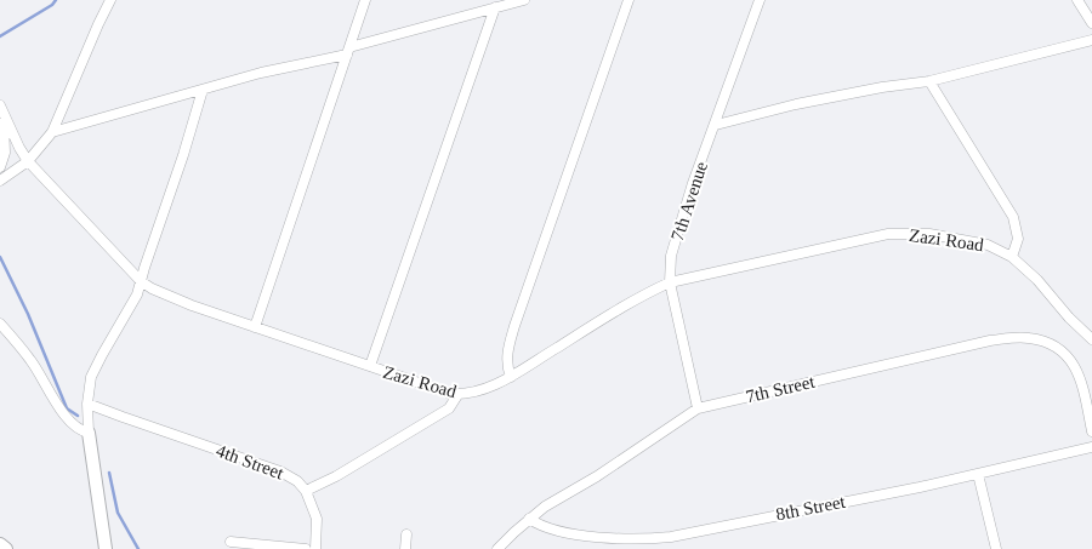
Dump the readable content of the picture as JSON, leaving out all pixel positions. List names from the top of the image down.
{
  "streets": {
    "street": [
      "7th Avenue",
      "Zazi Road",
      "7th Street",
      "4th Street",
      "8th Street"
    ]
  },
  "crossings": [
    ["7th Avenue", "Zazi Road"],
    ["7th Avenue", "7th Street"],
    ["Zazi Road", "4th Street"],
    ["7th Street", "8th Street"]
  ]
}
